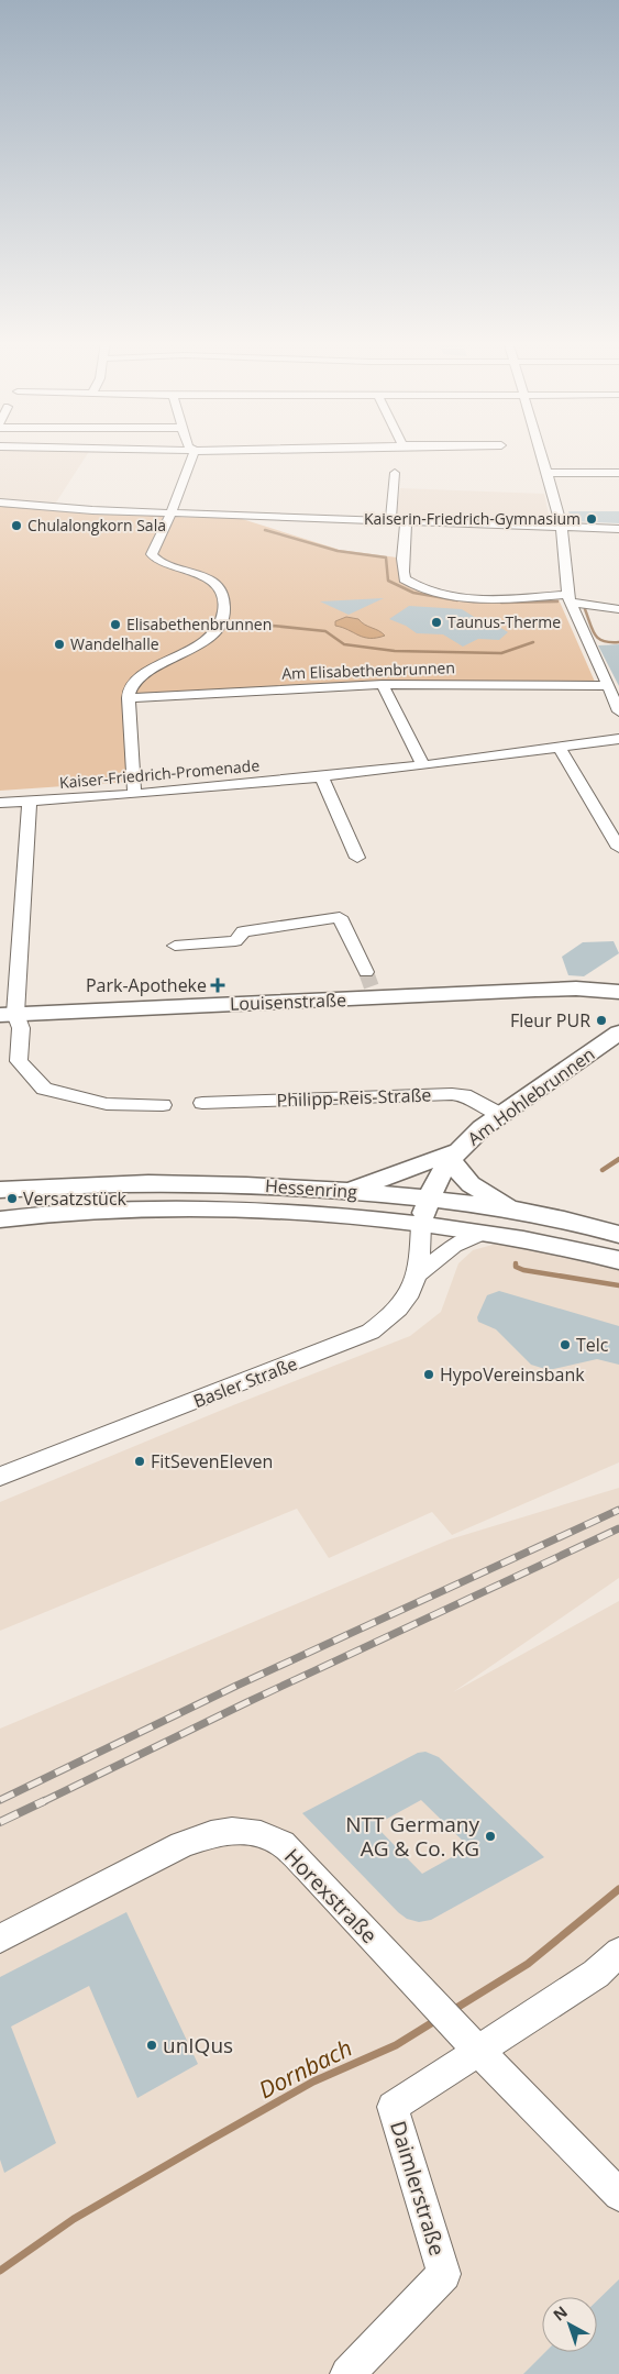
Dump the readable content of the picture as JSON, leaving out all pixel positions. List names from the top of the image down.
{
  "streets": {
    "street": [
      "Am Elisabethenbrunnen",
      "Kaiser-Friedrich-Promenade",
      "Louisenstraße",
      "Am Hohlebrunnen",
      "Philipp-Reis-Straße",
      "Hessenring",
      "Basler Straße",
      "Horexstraße",
      "Daimlerstraße"
    ]
  },
  "crossings": [
    ["Am Hohlebrunnen", "Philipp-Reis-Straße"],
    ["Am Hohlebrunnen", "Hessenring"],
    ["Am Hohlebrunnen", "Basler Straße"],
    ["Hessenring", "Basler Straße"],
    ["Horexstraße", "Daimlerstraße"]
  ],
  "water": ["Dornbach"],
  "places": {
    "other": [
      "Kaiserin-Friedrich-Gymnasium",
      "Chulalongkorn Sala",
      "Taunus-Therme",
      "Elisabethenbrunnen",
      "Wandelhalle",
      "Fleur PUR",
      "Versatzstück",
      "Telc",
      "HypoVereinsbank",
      "FitSevenEleven",
      "NTT Germany AG & Co. KG",
      "unIQus"
    ],
    "health": ["Park-Apotheke"]
  },
  "north": "top left"
}
